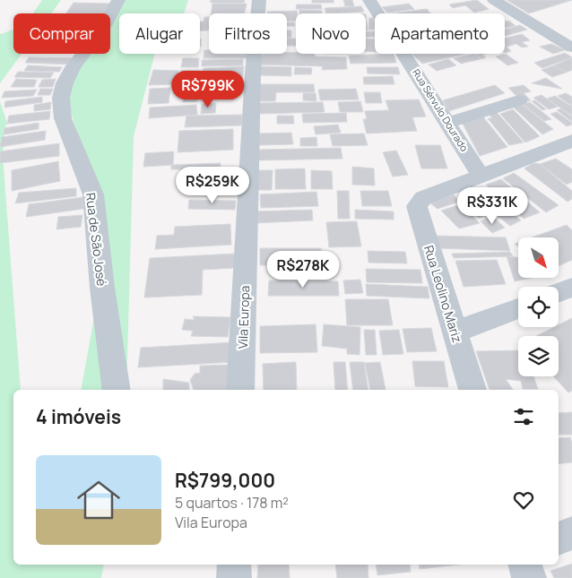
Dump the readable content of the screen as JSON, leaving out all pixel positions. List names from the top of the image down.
{
  "streets": {
    "street": [
      "Rua Sérvulo Dourado",
      "Rua de São José",
      "Rua Leolino Mariz",
      "Vila Europa"
    ]
  },
  "crossings": [
    ["Rua Sérvulo Dourado", "Rua Leolino Mariz"]
  ],
  "north": "bottom right",
  "page": {
    "chip": [
      "Comprar",
      "Alugar",
      "Filtros",
      "Novo",
      "Apartamento"
    ],
    "price": [
      "R$799K",
      "R$259K",
      "R$331K",
      "R$278K"
    ],
    "heading": "4 imóveis",
    "list": [
      {
        "name": "R$799,000",
        "note": "5 quartos · 178 m² · Vila Europa"
      }
    ]
  }
}
